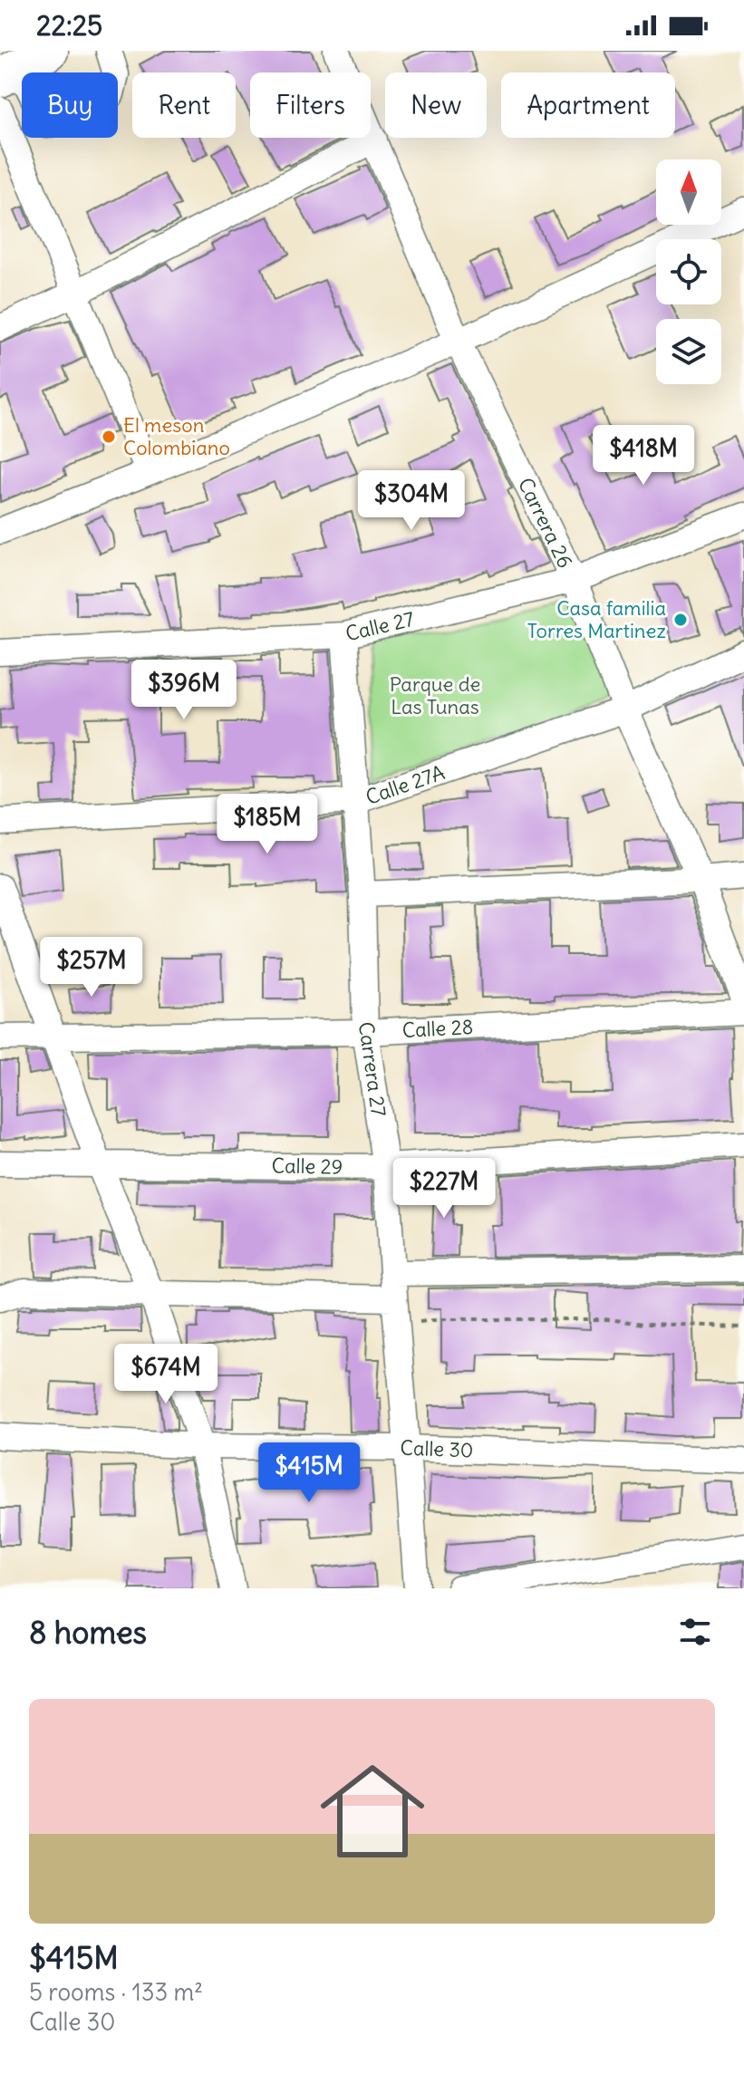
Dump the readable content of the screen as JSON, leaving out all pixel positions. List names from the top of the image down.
{
  "streets": {
    "street": [
      "Carrera 26",
      "Calle 27",
      "Calle 27A",
      "Calle 28",
      "Carrera 27",
      "Calle 29",
      "Calle 30"
    ]
  },
  "crossings": [
    ["Carrera 26", "Calle 27"],
    ["Carrera 26", "Calle 27A"],
    ["Calle 27", "Carrera 27"],
    ["Calle 27A", "Carrera 27"],
    ["Calle 28", "Carrera 27"],
    ["Carrera 27", "Calle 29"],
    ["Carrera 27", "Calle 30"]
  ],
  "parks": ["Parque de Las Tunas"],
  "places": ["El meson Colombiano", "Casa familia Torres Martinez"],
  "north": "top",
  "page": {
    "status": "22:25",
    "chip": [
      "Buy",
      "Rent",
      "Filters",
      "New",
      "Apartment"
    ],
    "price": [
      "$418M",
      "$304M",
      "$396M",
      "$185M",
      "$257M",
      "$227M",
      "$674M",
      "$415M"
    ],
    "heading": "8 homes",
    "list": [
      {
        "name": "$415M",
        "note": "5 rooms · 133 m² · Calle 30"
      }
    ]
  }
}
